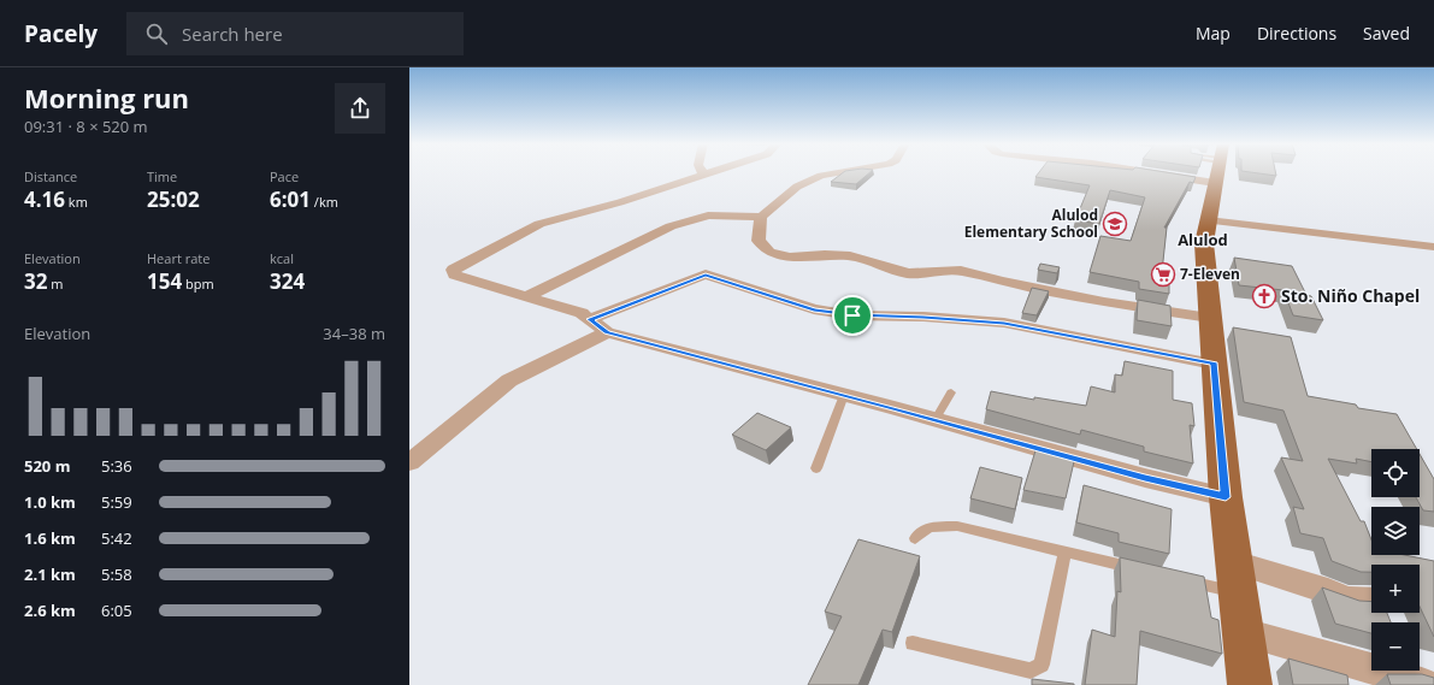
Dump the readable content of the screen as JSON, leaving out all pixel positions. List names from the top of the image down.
{
  "districts": ["Alulod"],
  "places": {
    "school or university": ["Alulod Elementary School"],
    "supermarket": ["7-Eleven"],
    "church": ["Sto. Niño Chapel"]
  },
  "page": {
    "header": "Pacely",
    "search": "Search here",
    "nav": ["Map", "Directions", "Saved"],
    "heading": ["Morning run", "09:31 · 8 × 520 m"],
    "stats": [
      ["Distance", "4.16 km"],
      ["Time", "25:02"],
      ["Pace", "6:01 /km"],
      ["Elevation", "32 m"],
      ["Heart rate", "154 bpm"],
      ["kcal", "324"]
    ],
    "chart": ["Elevation", "34–38 m"],
    "list": [
      {
        "name": "520 m",
        "note": "5:36"
      },
      {
        "name": "1.0 km",
        "note": "5:59"
      },
      {
        "name": "1.6 km",
        "note": "5:42"
      },
      {
        "name": "2.1 km",
        "note": "5:58"
      },
      {
        "name": "2.6 km",
        "note": "6:05"
      }
    ],
    "map_buttons": ["+", "−"]
  }
}
